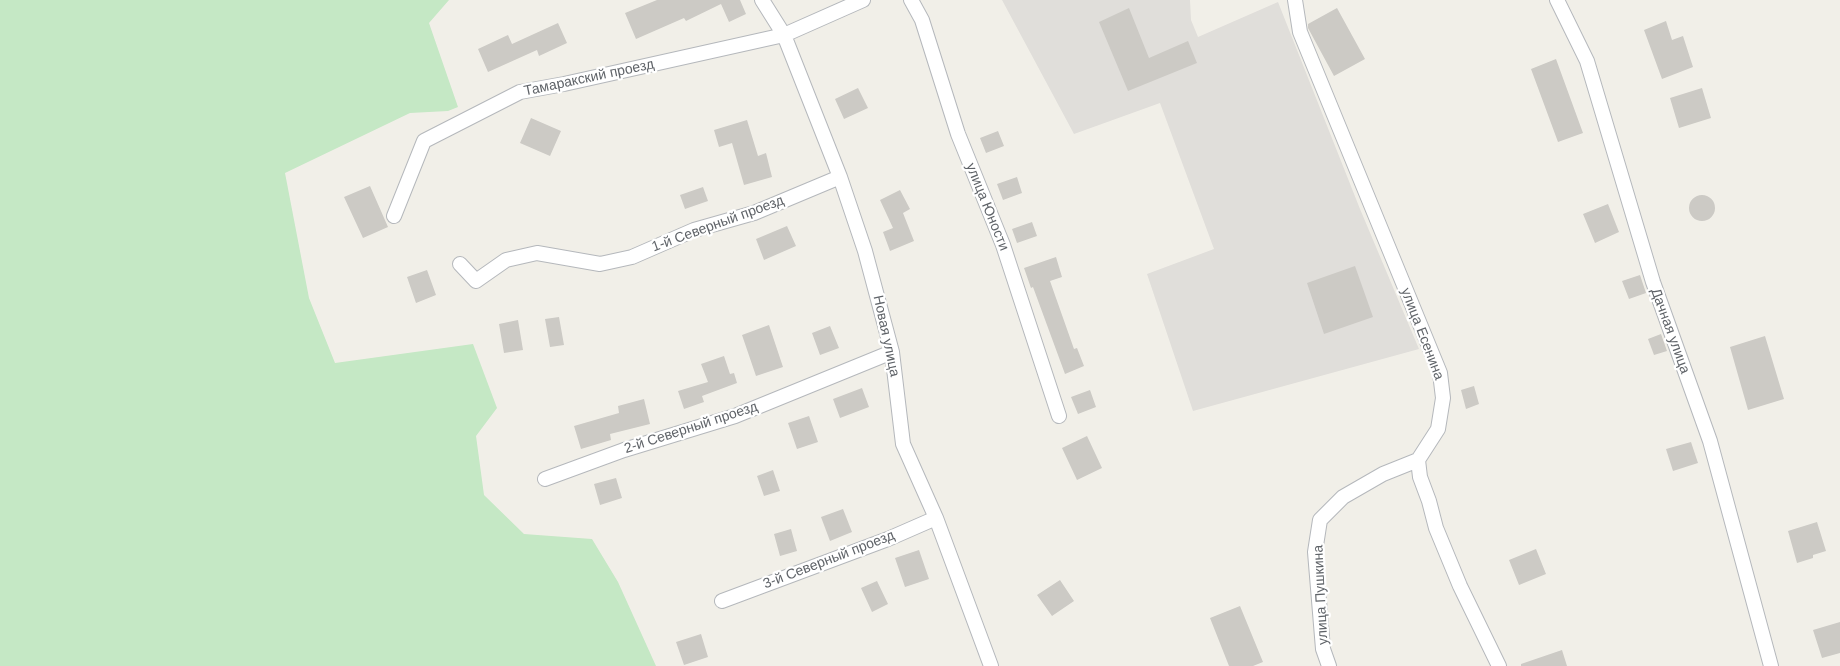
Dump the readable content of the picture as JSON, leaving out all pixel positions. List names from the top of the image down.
{
  "streets": {
    "street": [
      "Тамаракский проезд",
      "улица Юности",
      "1-й Северный проезд",
      "Дачная улица",
      "улица Есенина",
      "Новая улица",
      "2-й Северный проезд",
      "3-й Северный проезд",
      "улица Пушкина"
    ]
  },
  "crossings": [
    ["Тамаракский проезд", "Новая улица"],
    ["1-й Северный проезд", "Новая улица"],
    ["улица Есенина", "улица Пушкина"],
    ["Новая улица", "2-й Северный проезд"],
    ["Новая улица", "3-й Северный проезд"]
  ]
}
